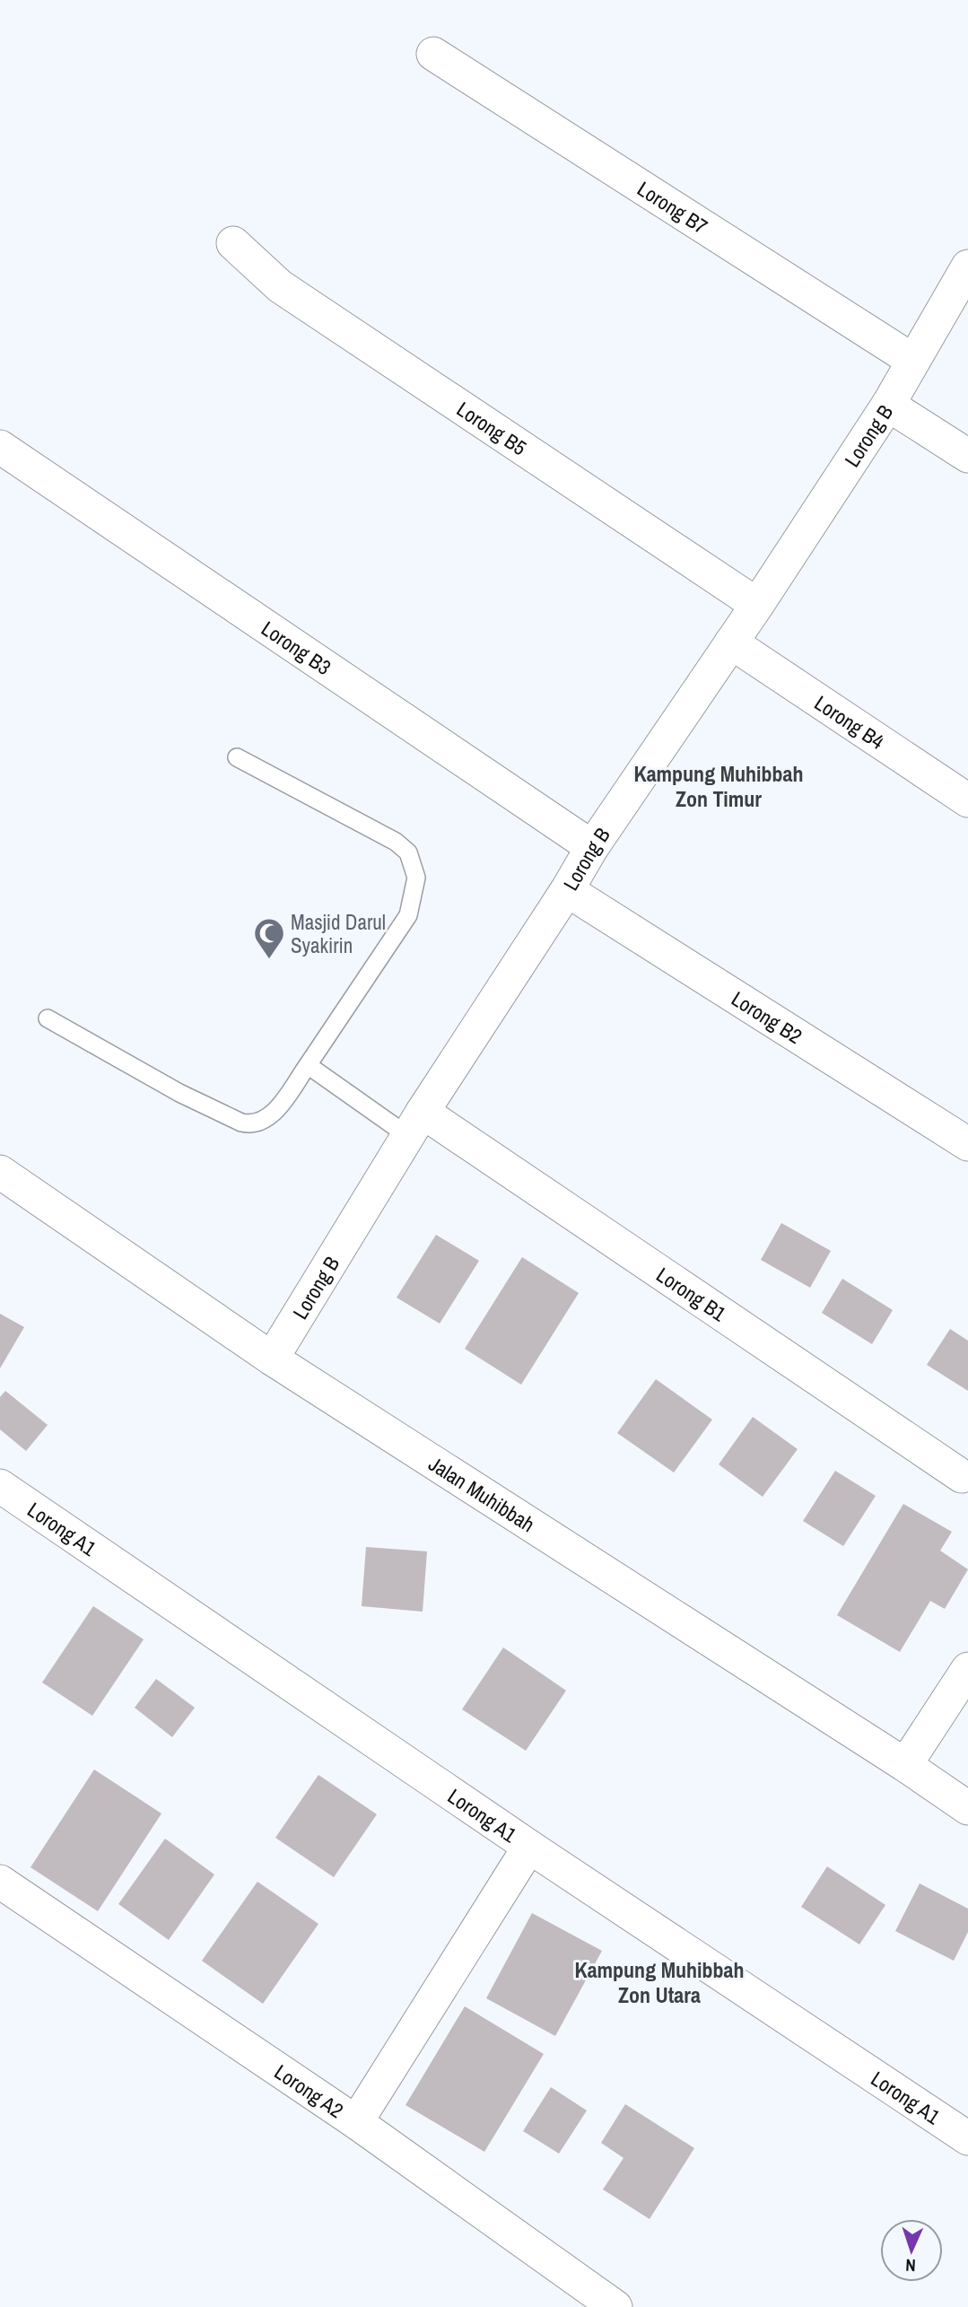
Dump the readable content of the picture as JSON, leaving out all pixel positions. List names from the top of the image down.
{
  "streets": {
    "street": [
      "Lorong B7",
      "Lorong B5",
      "Lorong B",
      "Lorong B3",
      "Lorong B4",
      "Lorong B2",
      "Lorong B1",
      "Jalan Muhibbah",
      "Lorong A1",
      "Lorong A2"
    ]
  },
  "crossings": [
    ["Lorong B7", "Lorong B"],
    ["Lorong B5", "Lorong B"],
    ["Lorong B", "Lorong B3"],
    ["Lorong B", "Lorong B4"],
    ["Lorong B", "Lorong B2"],
    ["Lorong B", "Lorong B1"],
    ["Lorong B", "Jalan Muhibbah"]
  ],
  "districts": ["Kampung Muhibbah Zon Timur", "Kampung Muhibbah Zon Utara"],
  "places": {
    "mosque": ["Masjid Darul Syakirin"]
  },
  "north": "bottom"
}
